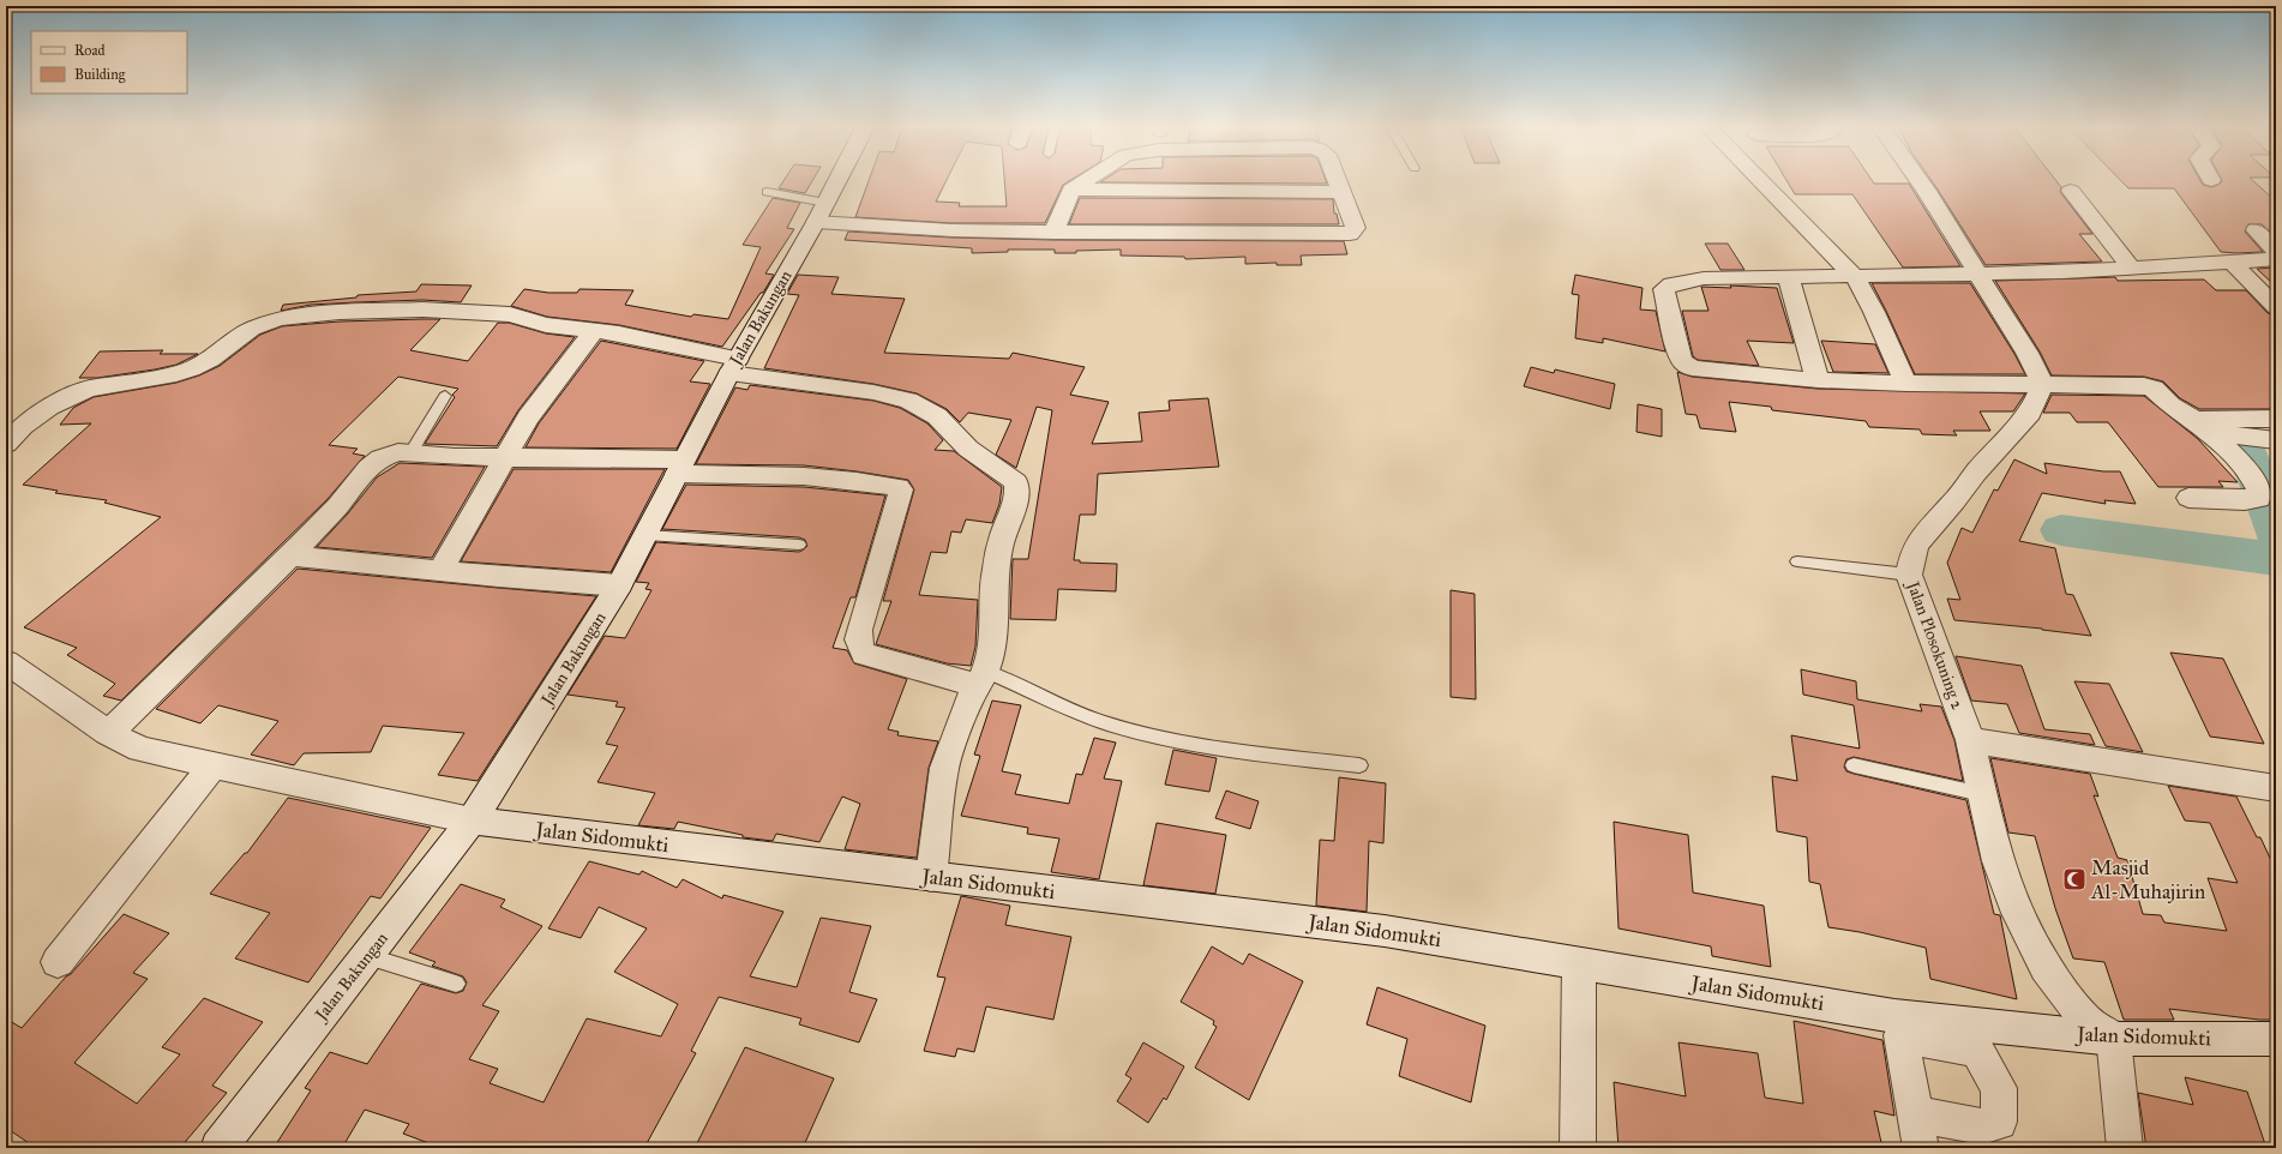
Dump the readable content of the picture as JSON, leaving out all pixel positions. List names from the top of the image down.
{
  "streets": {
    "street": ["Jalan Bakungan", "Jalan Plosokuning 2", "Jalan Sidomukti"]
  },
  "crossings": [
    ["Jalan Bakungan", "Jalan Sidomukti"],
    ["Jalan Plosokuning 2", "Jalan Sidomukti"]
  ],
  "places": {
    "mosque": ["Masjid Al-Muhajirin"]
  },
  "legend": ["Road", "Building"]
}
